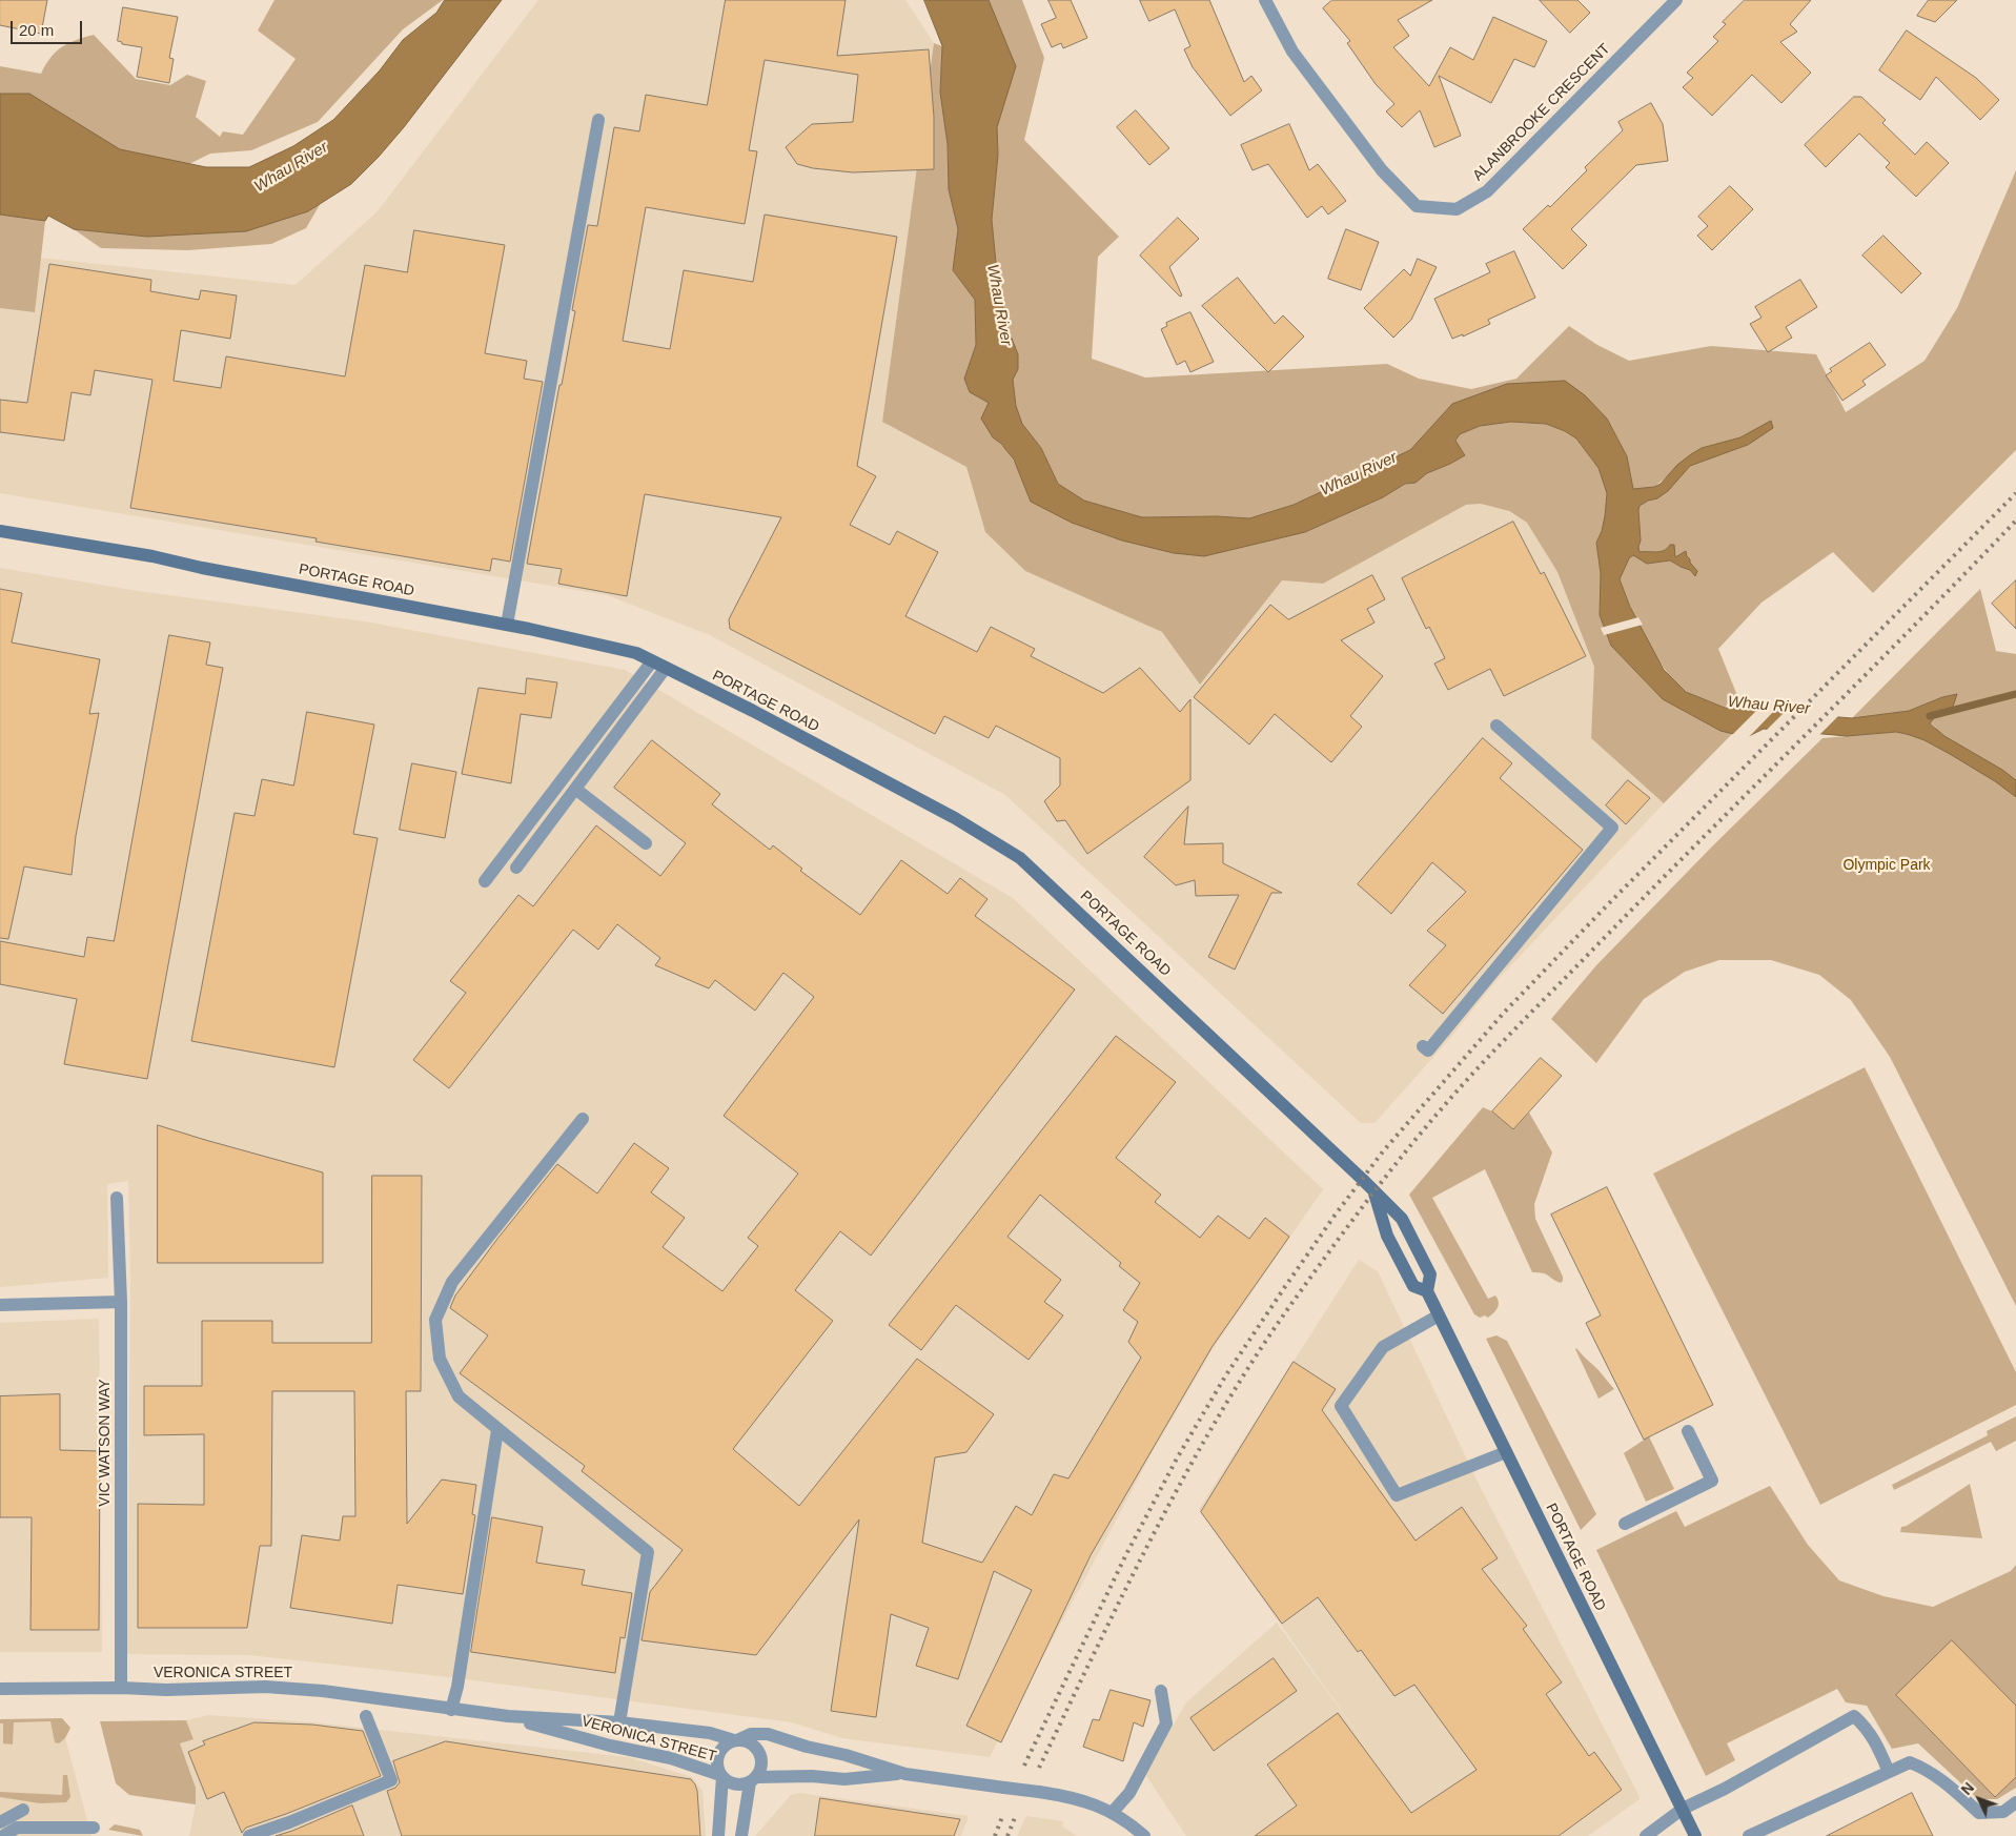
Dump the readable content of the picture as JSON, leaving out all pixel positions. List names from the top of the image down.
{
  "streets": {
    "main road": ["PORTAGE ROAD"],
    "street": ["ALANBROOKE CRESCENT", "VIC WATSON WAY", "VERONICA STREET"]
  },
  "crossings": [
    ["VIC WATSON WAY", "VERONICA STREET"]
  ],
  "water": ["Whau River"],
  "parks": ["Olympic Park"],
  "scale_bar": "20 m",
  "north": "top left"
}
